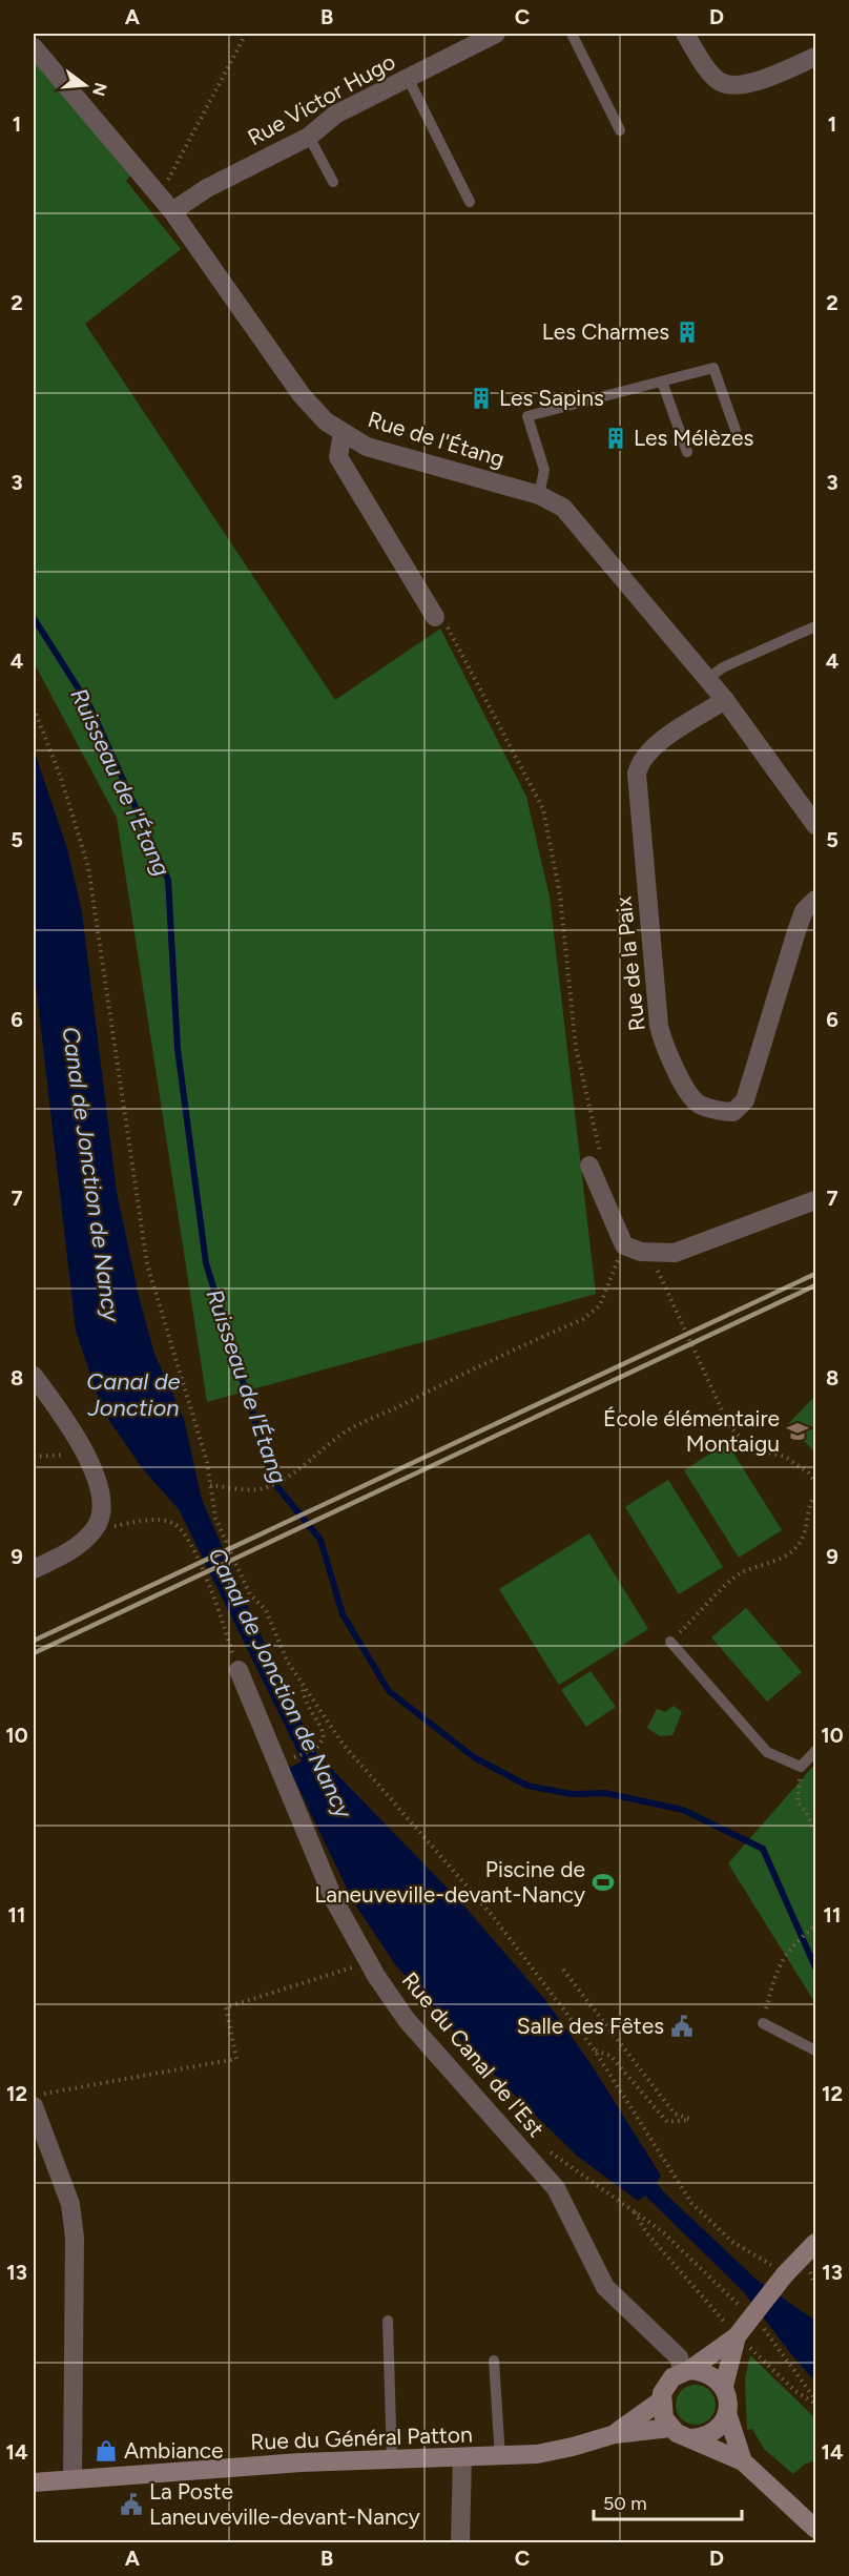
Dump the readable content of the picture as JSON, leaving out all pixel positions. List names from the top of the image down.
{
  "streets": {
    "main road": ["Rue du Général Patton"],
    "street": [
      "Rue Victor Hugo",
      "Rue de l'Étang",
      "Rue de la Paix",
      "Rue du Canal de l'Est"
    ]
  },
  "crossings": [
    ["Rue Victor Hugo", "Rue de l'Étang"],
    ["Rue de l'Étang", "Rue de la Paix"],
    ["Rue du Canal de l'Est", "Rue du Général Patton"]
  ],
  "water": ["Ruisseau de l'Étang", "Canal de Jonction de Nancy", "Canal de Jonction"],
  "places": {
    "building": ["Les Charmes", "Les Sapins", "Les Mélèzes"],
    "school or university": ["École élémentaire Montaigu"],
    "sports": ["Piscine de Laneuveville-devant-Nancy"],
    "public building": ["Salle des Fêtes", "La Poste Laneuveville-devant-Nancy"],
    "shop": ["Ambiance"]
  },
  "scale_bar": "50 m",
  "north": "right",
  "grid": {
    "columns": [
      "A",
      "B",
      "C",
      "D"
    ],
    "rows": [
      "1",
      "2",
      "3",
      "4",
      "5",
      "6",
      "7",
      "8",
      "9",
      "10",
      "11",
      "12",
      "13",
      "14"
    ]
  }
}
